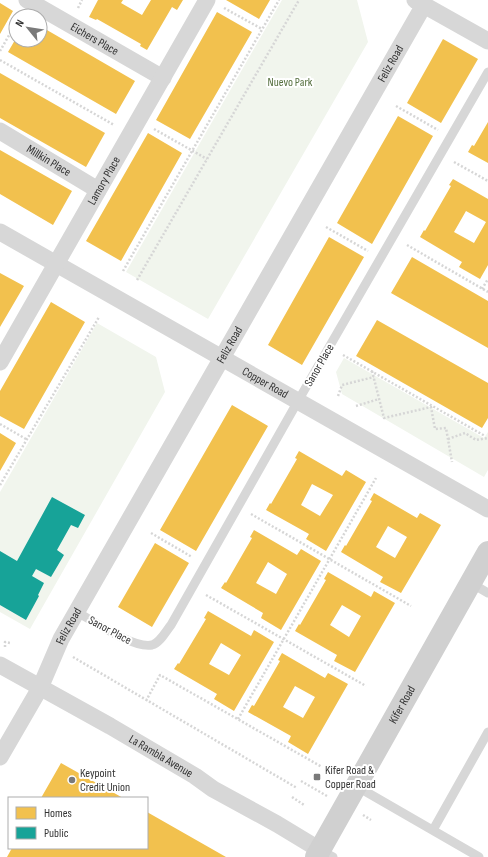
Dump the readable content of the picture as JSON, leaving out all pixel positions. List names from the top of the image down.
{
  "streets": {
    "main road": ["Kifer Road"],
    "street": [
      "Eichers Place",
      "Feliz Road",
      "Millkin Place",
      "Lamory Place",
      "Copper Road",
      "La Rambla Avenue"
    ],
    "lane": ["Sanor Place"]
  },
  "crossings": [
    ["Eichers Place", "Lamory Place"],
    ["Feliz Road", "Sanor Place"],
    ["Feliz Road", "Copper Road"],
    ["Feliz Road", "La Rambla Avenue"],
    ["Millkin Place", "Lamory Place"],
    ["Lamory Place", "Copper Road"],
    ["Sanor Place", "Copper Road"],
    ["Kifer Road", "La Rambla Avenue"]
  ],
  "parks": ["Nuevo Park"],
  "places": {
    "transit": ["Kifer Road & Copper Road"],
    "other": ["Keypoint Credit Union"]
  },
  "legend": ["Homes", "Public"],
  "north": "top left"
}
